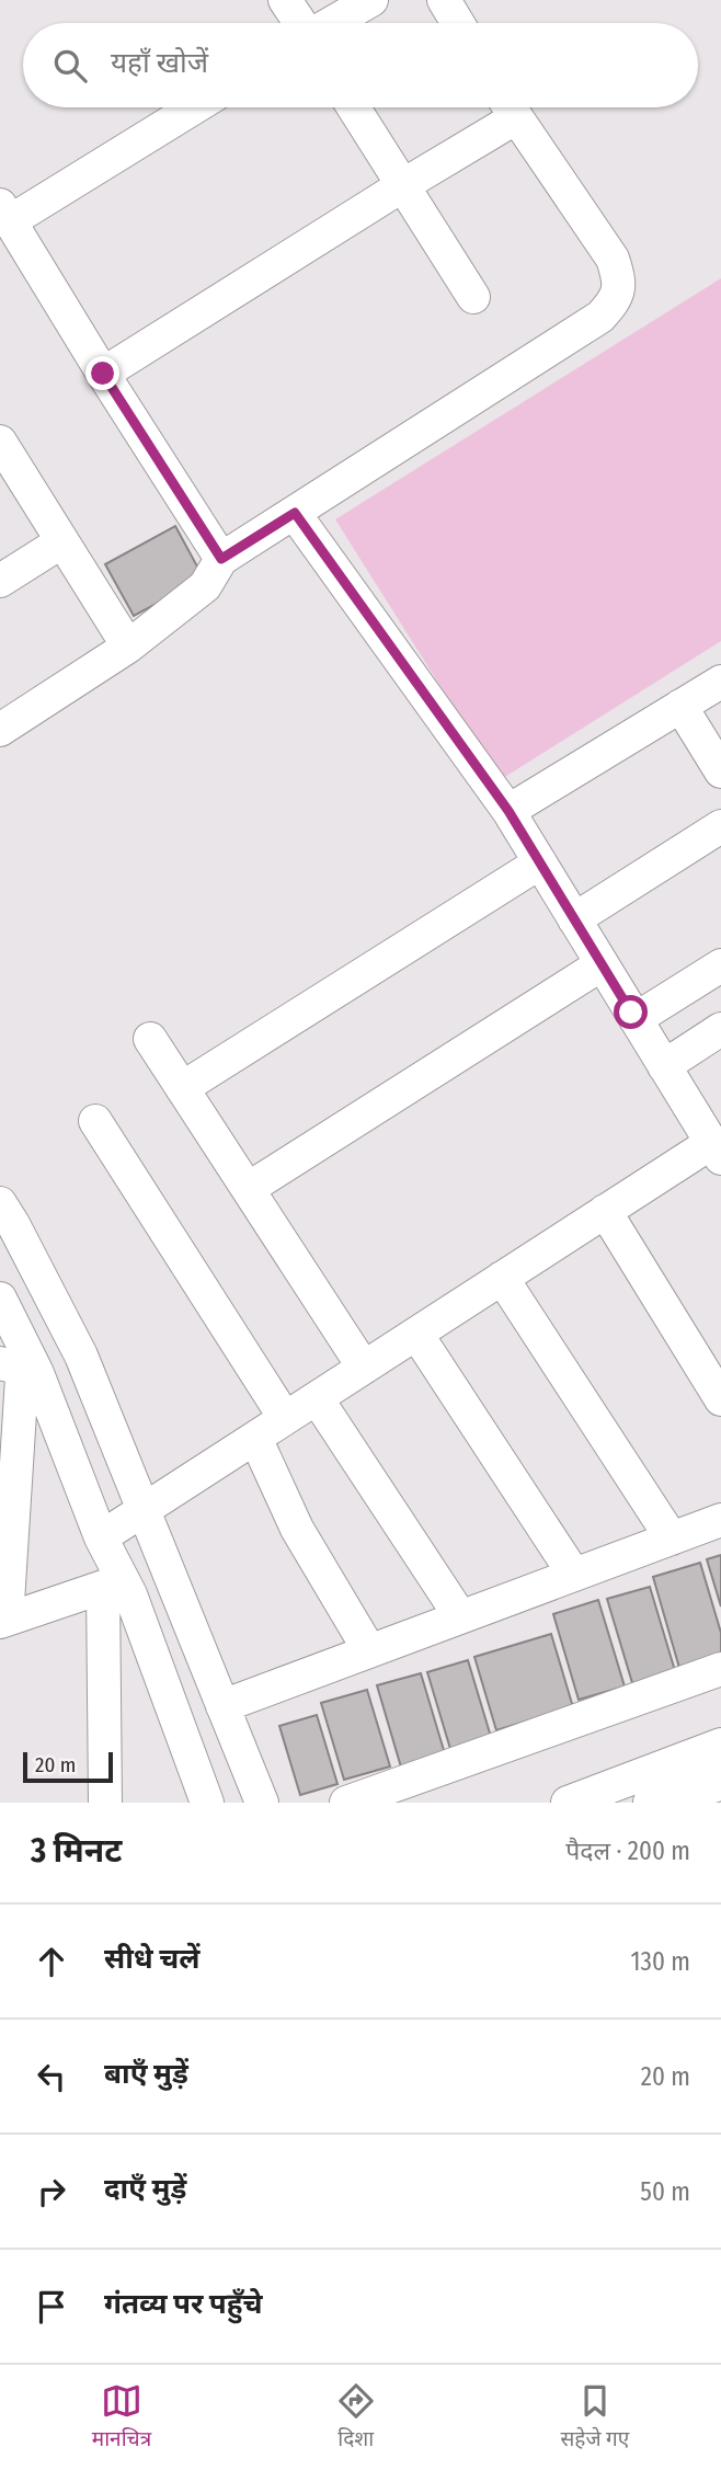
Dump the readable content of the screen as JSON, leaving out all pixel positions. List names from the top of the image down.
{
  "scale_bar": "20 m",
  "page": {
    "search": "यहाँ खोजें",
    "scale": "20 m",
    "heading": ["3 मिनट", "पैदल · 200 m"],
    "list": [
      ["सीधे चलें", "130 m"],
      ["बाएँ मुड़ें", "20 m"],
      ["दाएँ मुड़ें", "50 m"],
      "गंतव्य पर पहुँचे"
    ],
    "nav": ["मानचित्र", "दिशा", "सहेजे गए"]
  }
}
